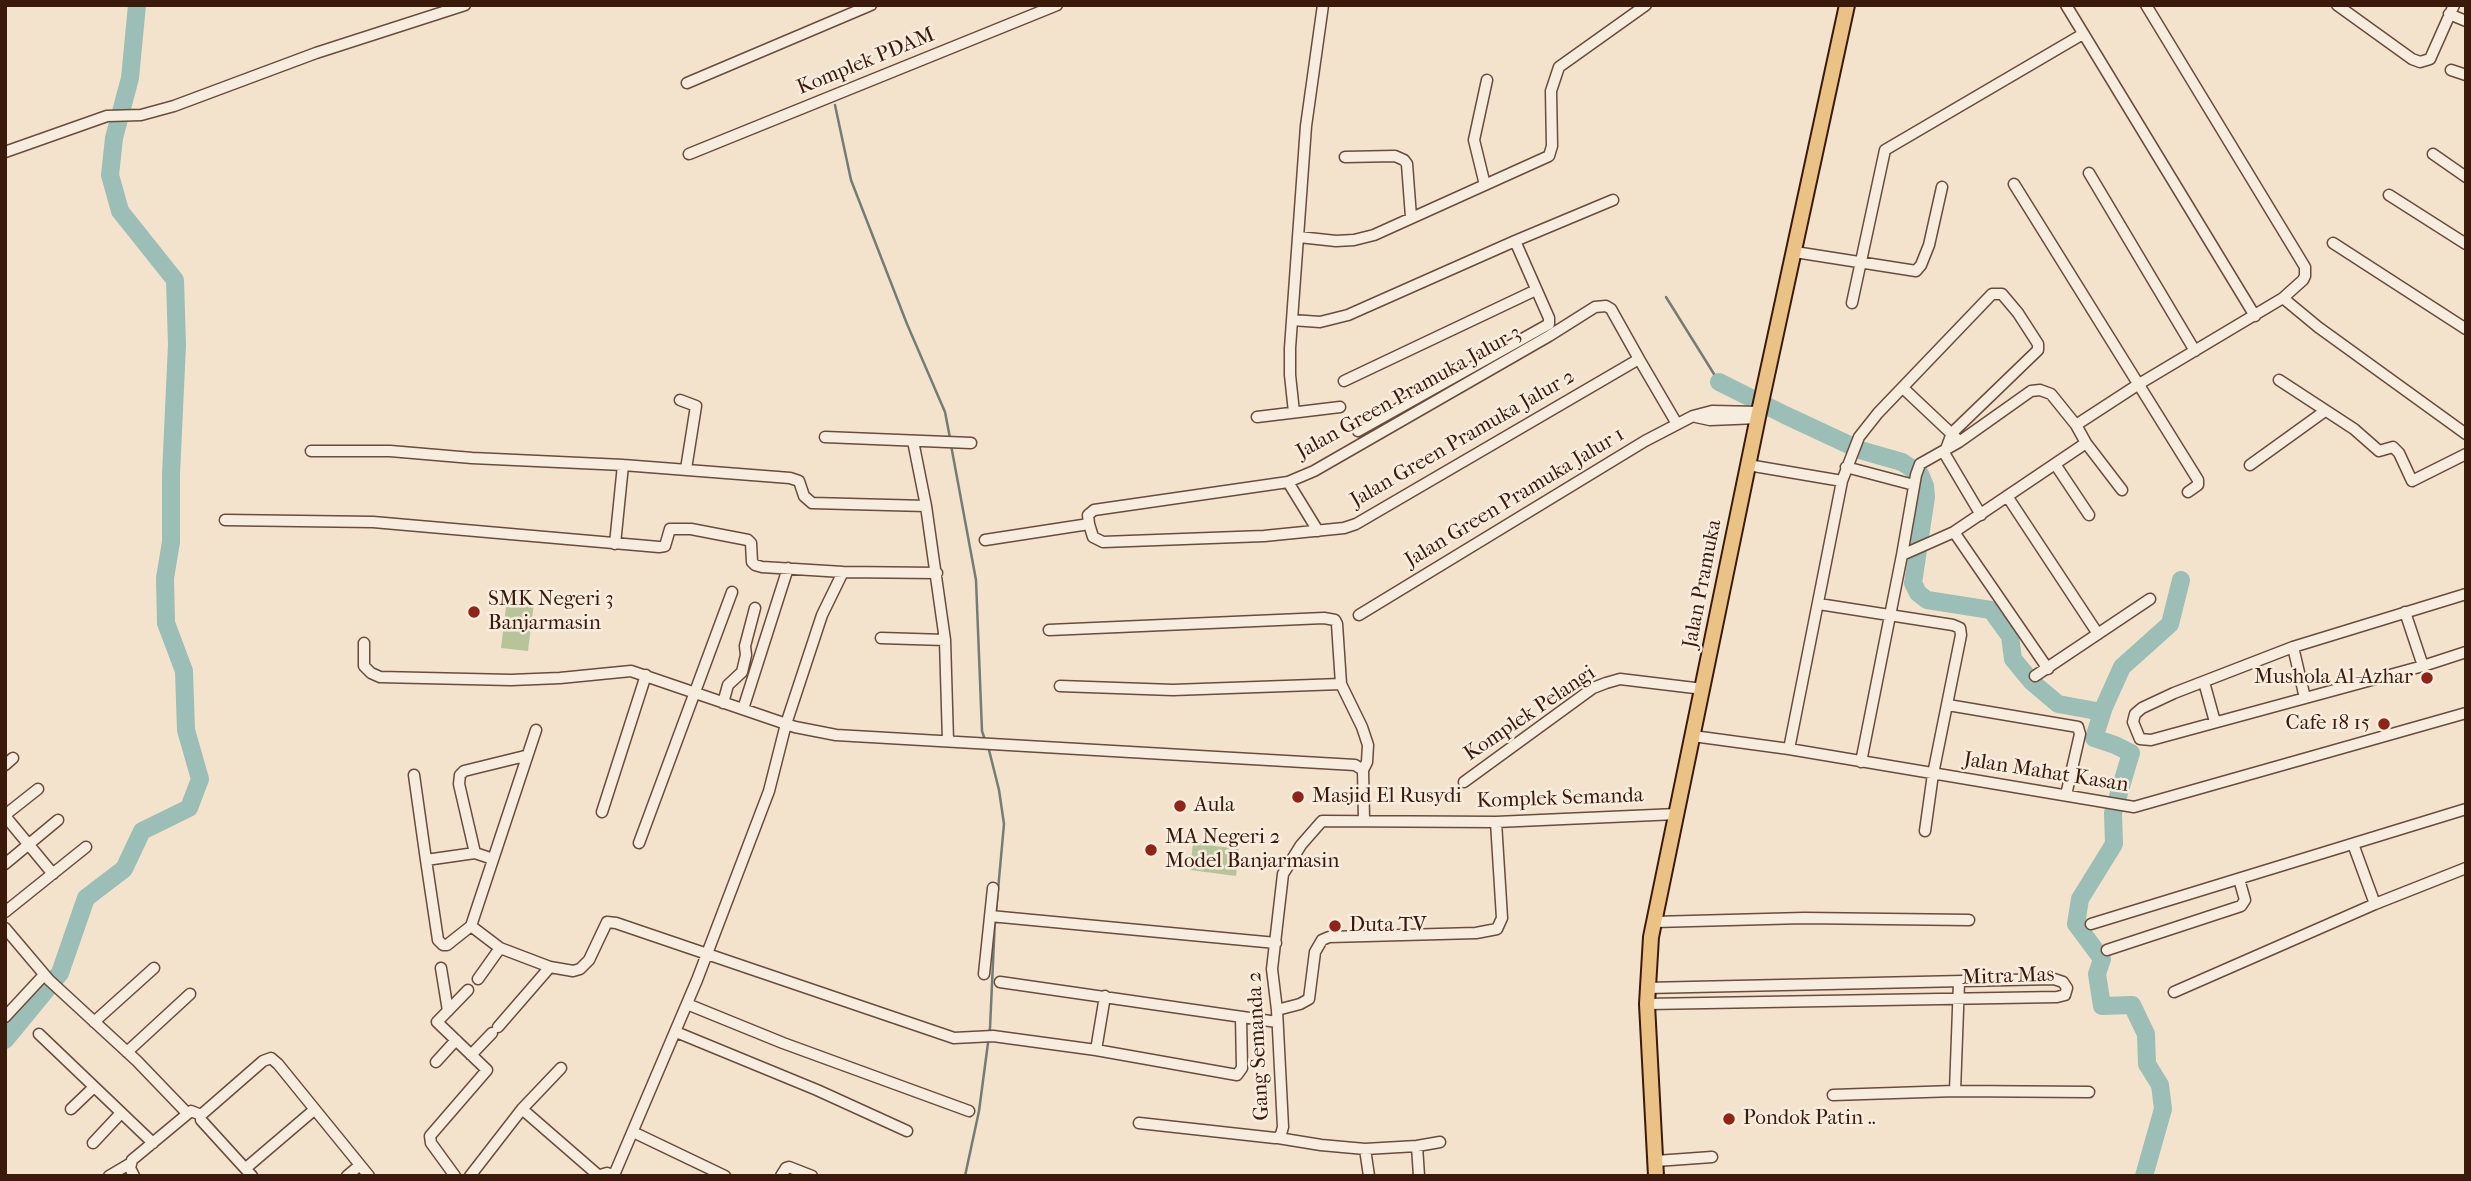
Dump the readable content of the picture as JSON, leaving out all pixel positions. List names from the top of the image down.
{
  "streets": {
    "main road": ["Jalan Pramuka"],
    "street": [
      "Komplek PDAM",
      "Jalan Green Pramuka Jalur 3",
      "Jalan Green Pramuka Jalur 2",
      "Jalan Green Pramuka Jalur 1",
      "Komplek Pelangi",
      "Jalan Mahat Kasan",
      "Komplek Semanda",
      "Mitra Mas",
      "Gang Semanda 2"
    ]
  },
  "crossings": [
    ["Jalan Green Pramuka Jalur 3", "Jalan Green Pramuka Jalur 2"],
    ["Jalan Green Pramuka Jalur 1", "Jalan Pramuka"],
    ["Jalan Pramuka", "Komplek Pelangi"],
    ["Jalan Pramuka", "Jalan Mahat Kasan"],
    ["Jalan Pramuka", "Komplek Semanda"],
    ["Jalan Pramuka", "Mitra Mas"],
    ["Komplek Semanda", "Gang Semanda 2"]
  ],
  "places": [
    "SMK Negeri 3 Banjarmasin",
    "Mushola Al-Azhar",
    "Cafe 18 15",
    "Masjid El Rusydi",
    "Aula",
    "MA Negeri 2 Model Banjarmasin",
    "Duta TV",
    "Pondok Patin .."
  ]
}
